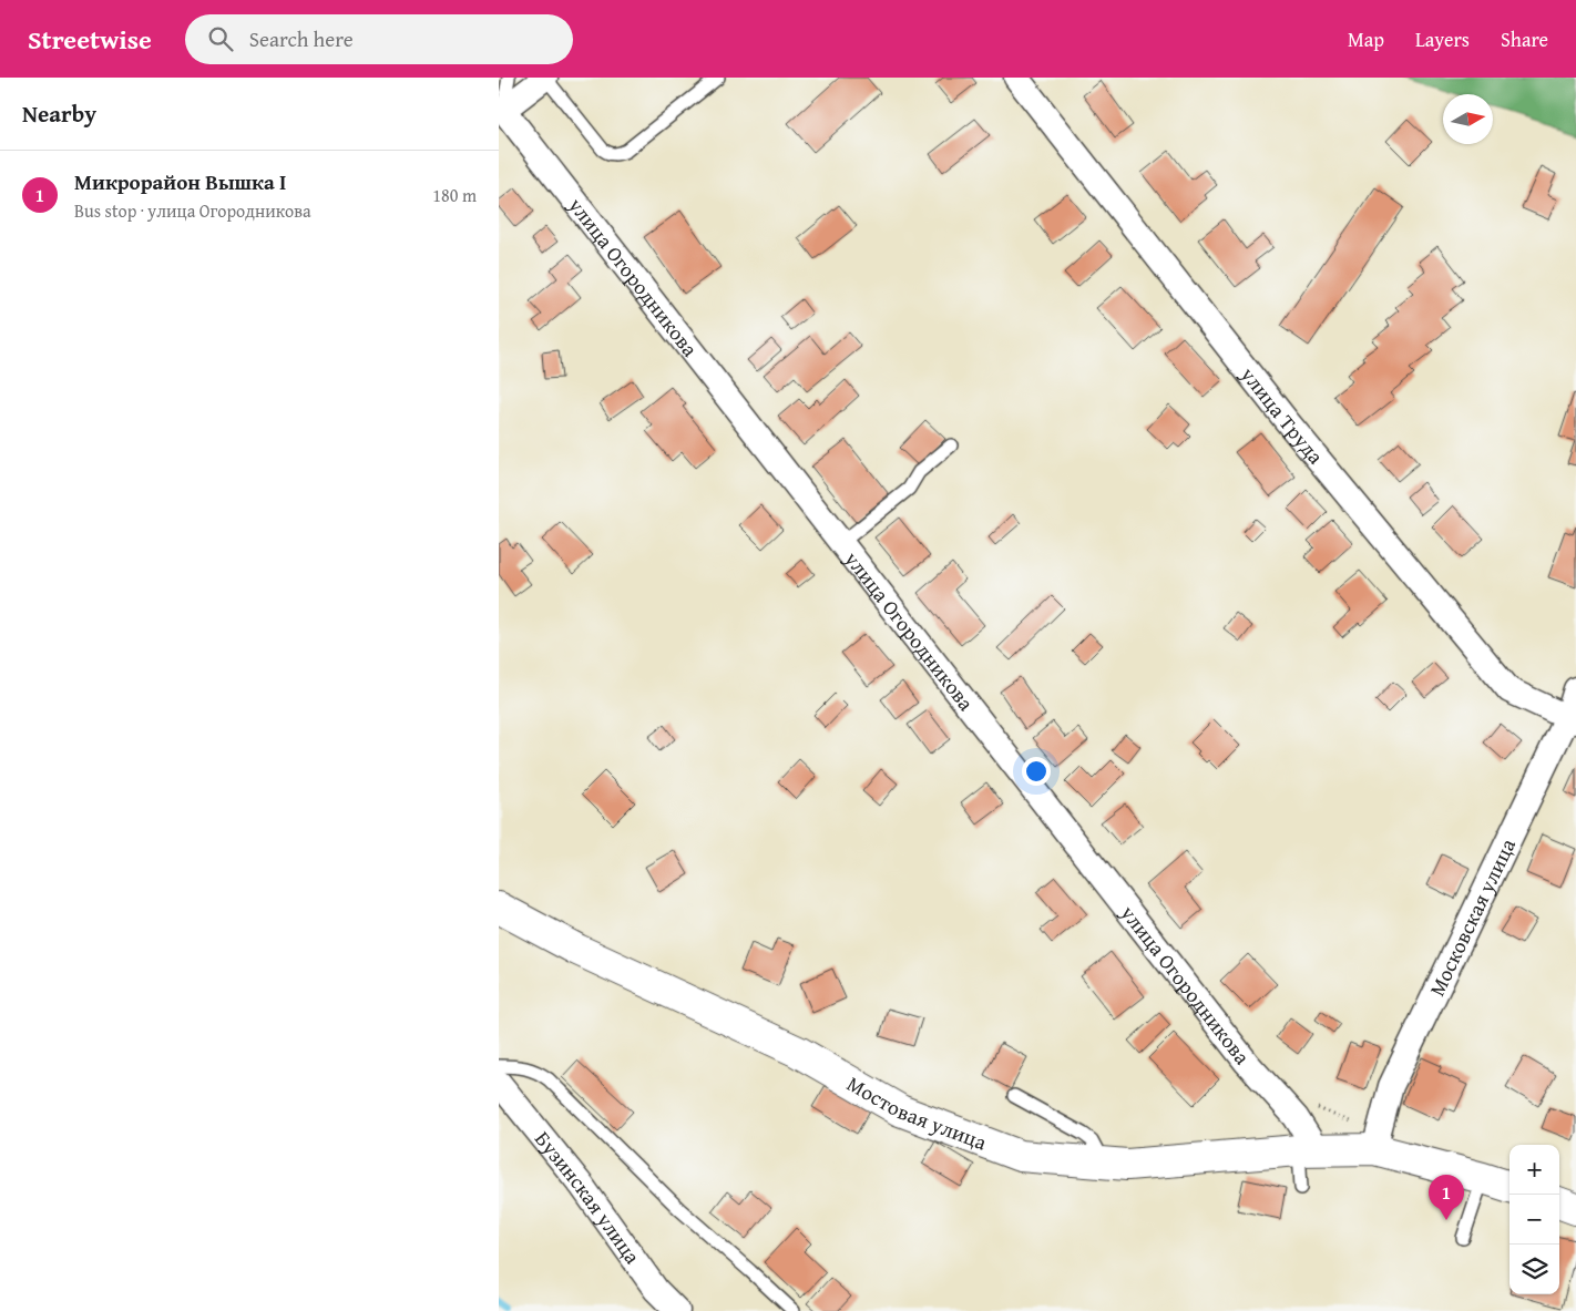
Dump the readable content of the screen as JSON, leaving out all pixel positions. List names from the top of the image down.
{
  "streets": {
    "main road": ["Мостовая улица"],
    "street": [
      "улица Огородникова",
      "улица Труда",
      "Московская улица",
      "Бузинская улица"
    ]
  },
  "crossings": [
    ["улица Огородникова", "Мостовая улица"],
    ["улица Труда", "Московская улица"],
    ["Московская улица", "Мостовая улица"]
  ],
  "north": "right",
  "page": {
    "header": "Streetwise",
    "search": "Search here",
    "nav": ["Map", "Layers", "Share"],
    "heading": "Nearby",
    "list": [
      {
        "mark": "1",
        "name": "Микрорайон Вышка I",
        "note": "Bus stop · улица Огородникова",
        "value": "180 m"
      }
    ],
    "map_buttons": ["+", "−"],
    "pins": "1"
  }
}
